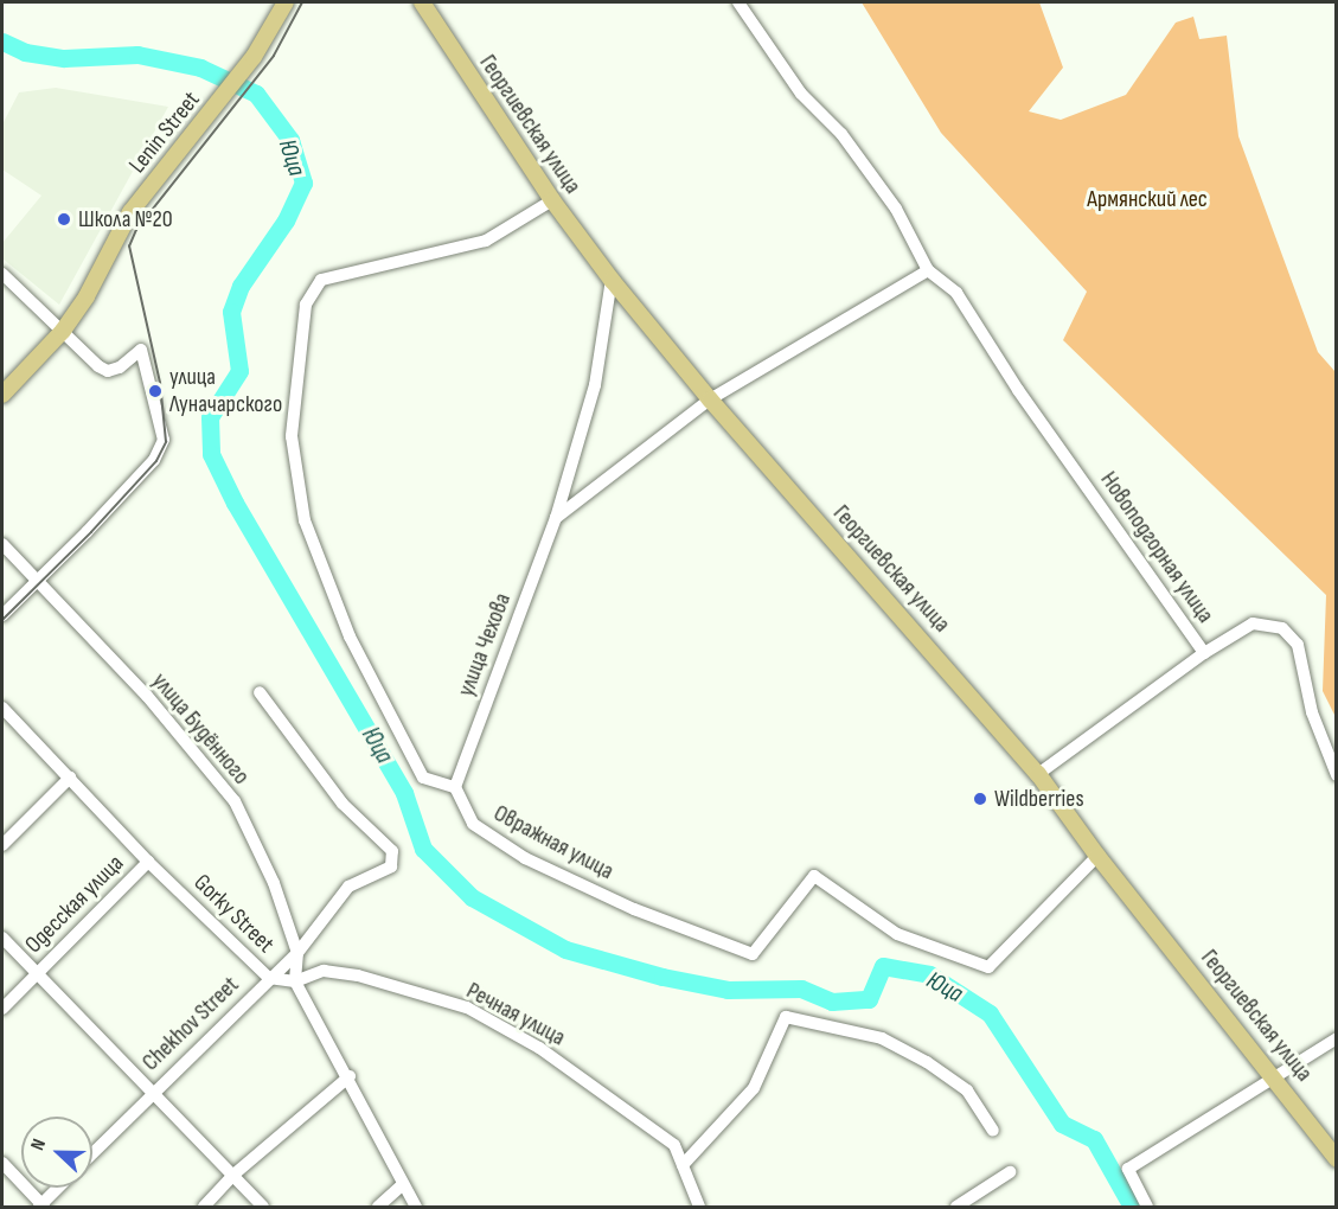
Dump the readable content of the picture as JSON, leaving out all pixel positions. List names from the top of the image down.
{
  "streets": {
    "main road": ["Георгиевская улица", "Lenin Street"],
    "street": [
      "Новоподгорная улица",
      "улица Чехова",
      "улица Будённого",
      "Овражная улица",
      "Одесская улица",
      "Gorky Street",
      "Речная улица",
      "Chekhov Street"
    ]
  },
  "crossings": [
    ["Георгиевская улица", "улица Чехова"],
    ["Георгиевская улица", "Овражная улица"],
    ["улица Чехова", "Овражная улица"],
    ["улица Будённого", "Gorky Street"],
    ["улица Будённого", "Речная улица"],
    ["улица Будённого", "Chekhov Street"],
    ["Одесская улица", "Gorky Street"],
    ["Gorky Street", "Речная улица"],
    ["Gorky Street", "Chekhov Street"]
  ],
  "water": ["Юца"],
  "parks": ["Армянский лес"],
  "places": ["Школа №20", "улица Луначарского", "Wildberries"],
  "north": "left"
}
